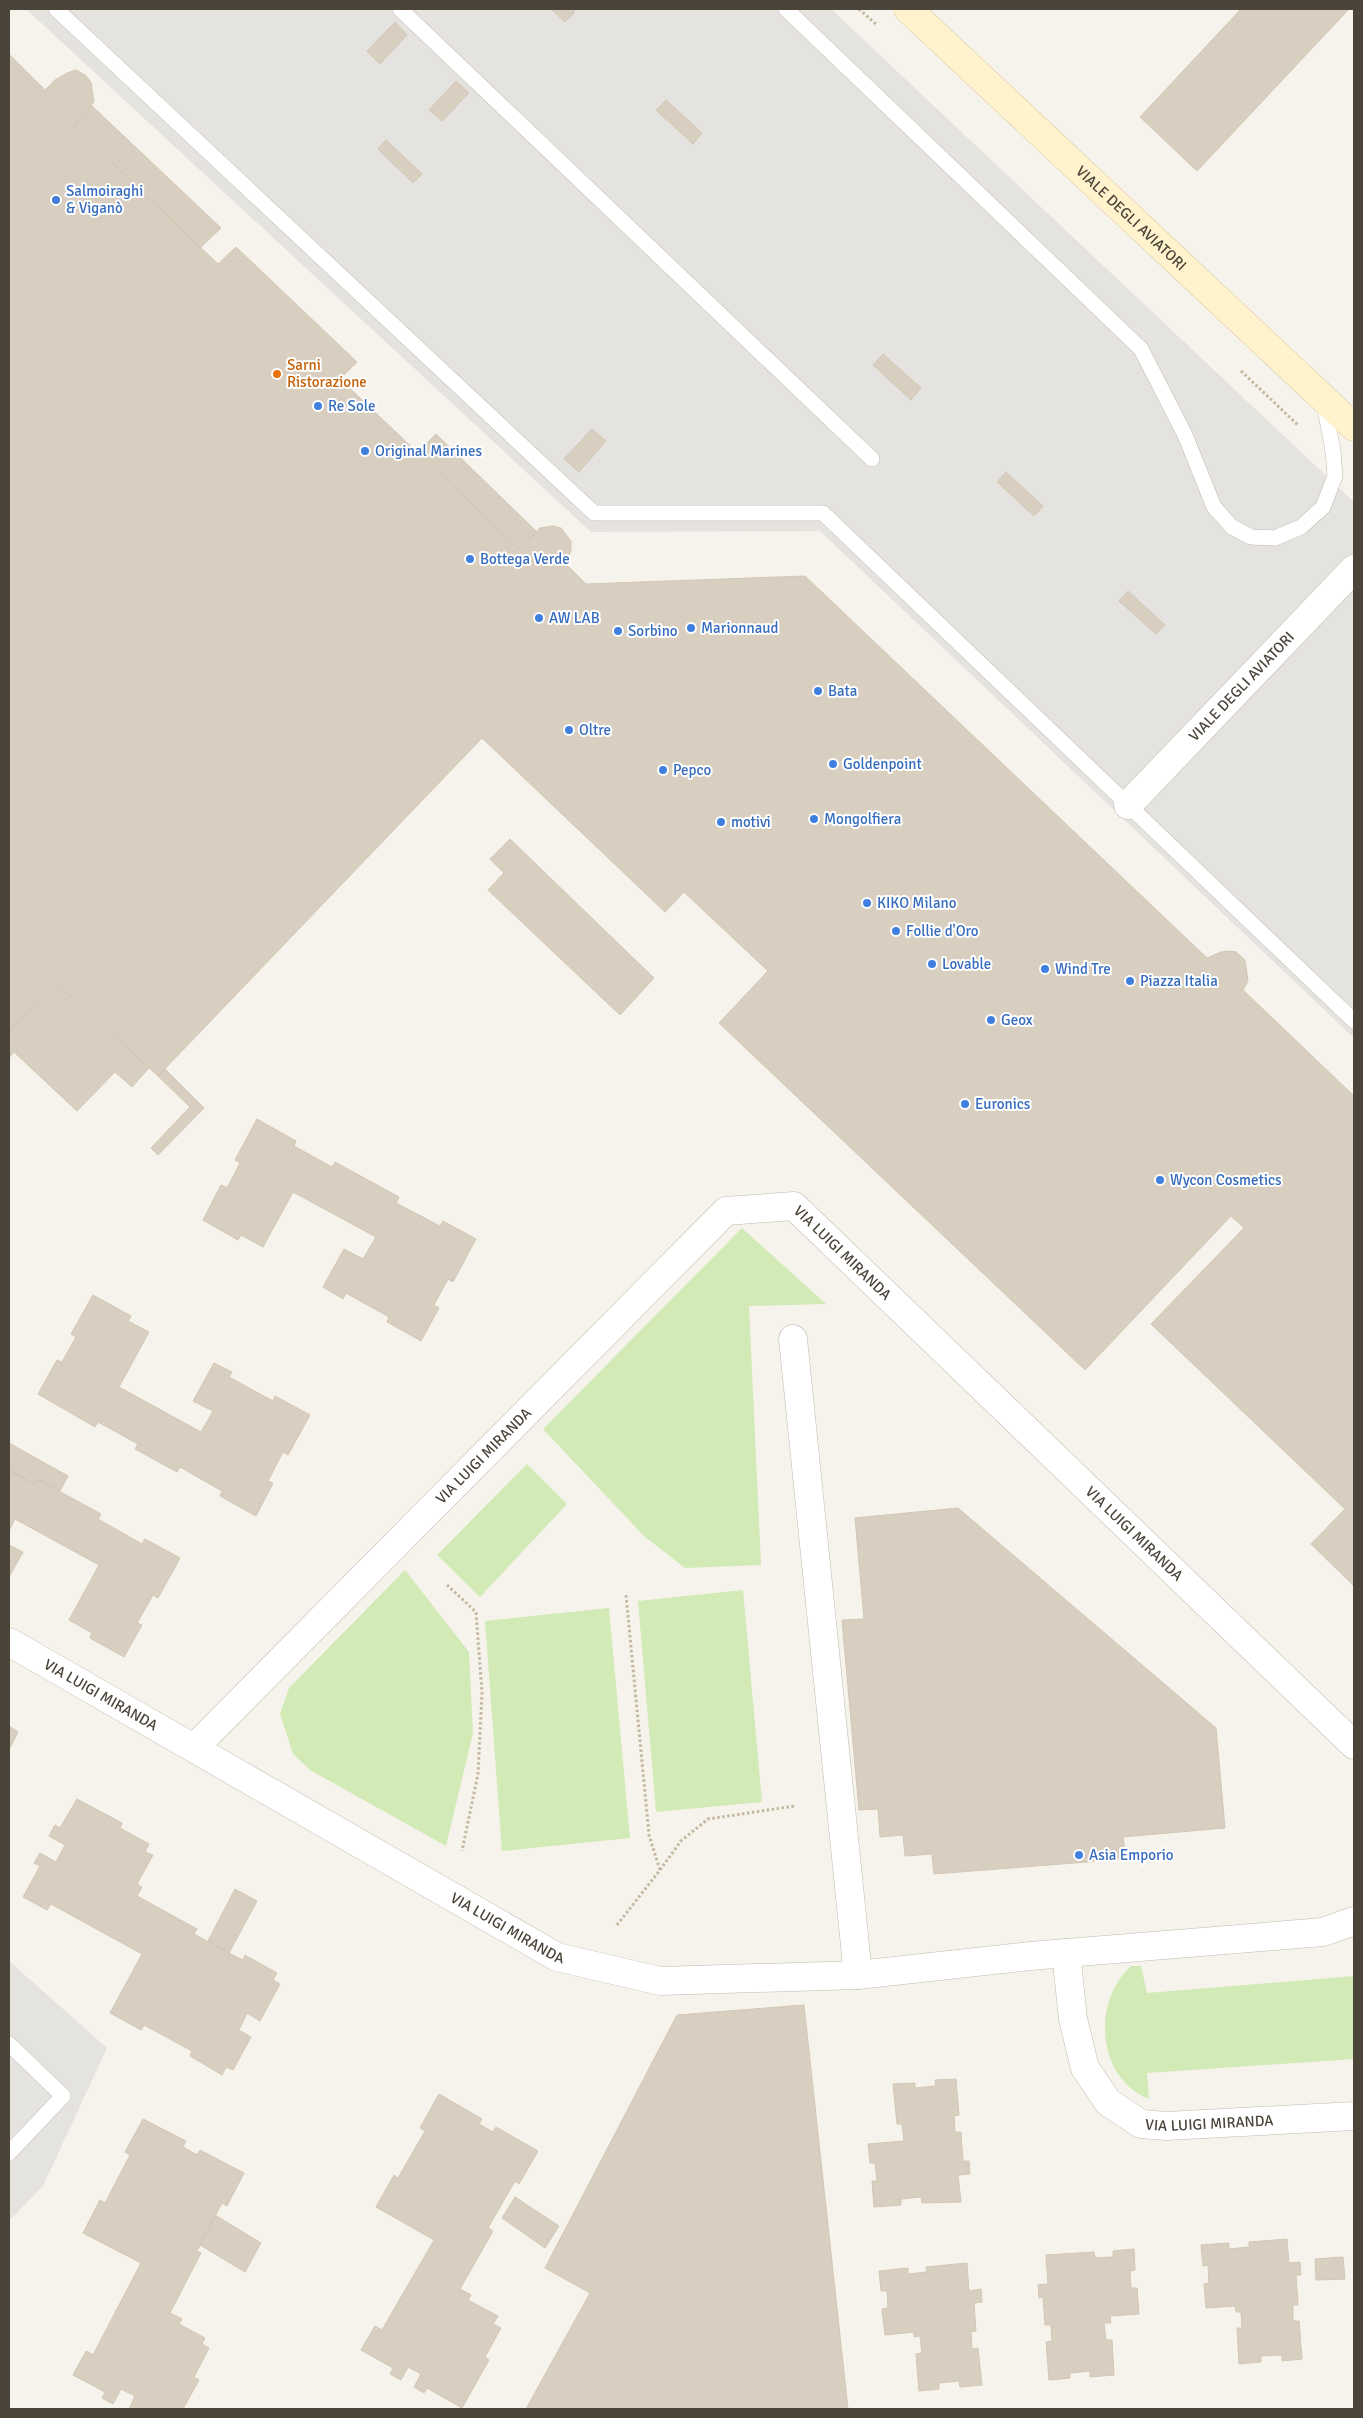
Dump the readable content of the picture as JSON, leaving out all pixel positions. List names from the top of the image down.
{
  "streets": {
    "main road": ["VIALE DEGLI AVIATORI"],
    "street": ["VIA LUIGI MIRANDA"]
  },
  "places": [
    "Salmoiraghi & Viganò",
    "Sarni Ristorazione",
    "Re Sole",
    "Original Marines",
    "Bottega Verde",
    "AW LAB",
    "Marionnaud",
    "Sorbino",
    "Bata",
    "Oltre",
    "Goldenpoint",
    "Pepco",
    "Mongolfiera",
    "motivi",
    "KIKO Milano",
    "Follie d'Oro",
    "Lovable",
    "Wind Tre",
    "Piazza Italia",
    "Geox",
    "Euronics",
    "Wycon Cosmetics",
    "Asia Emporio"
  ]
}
